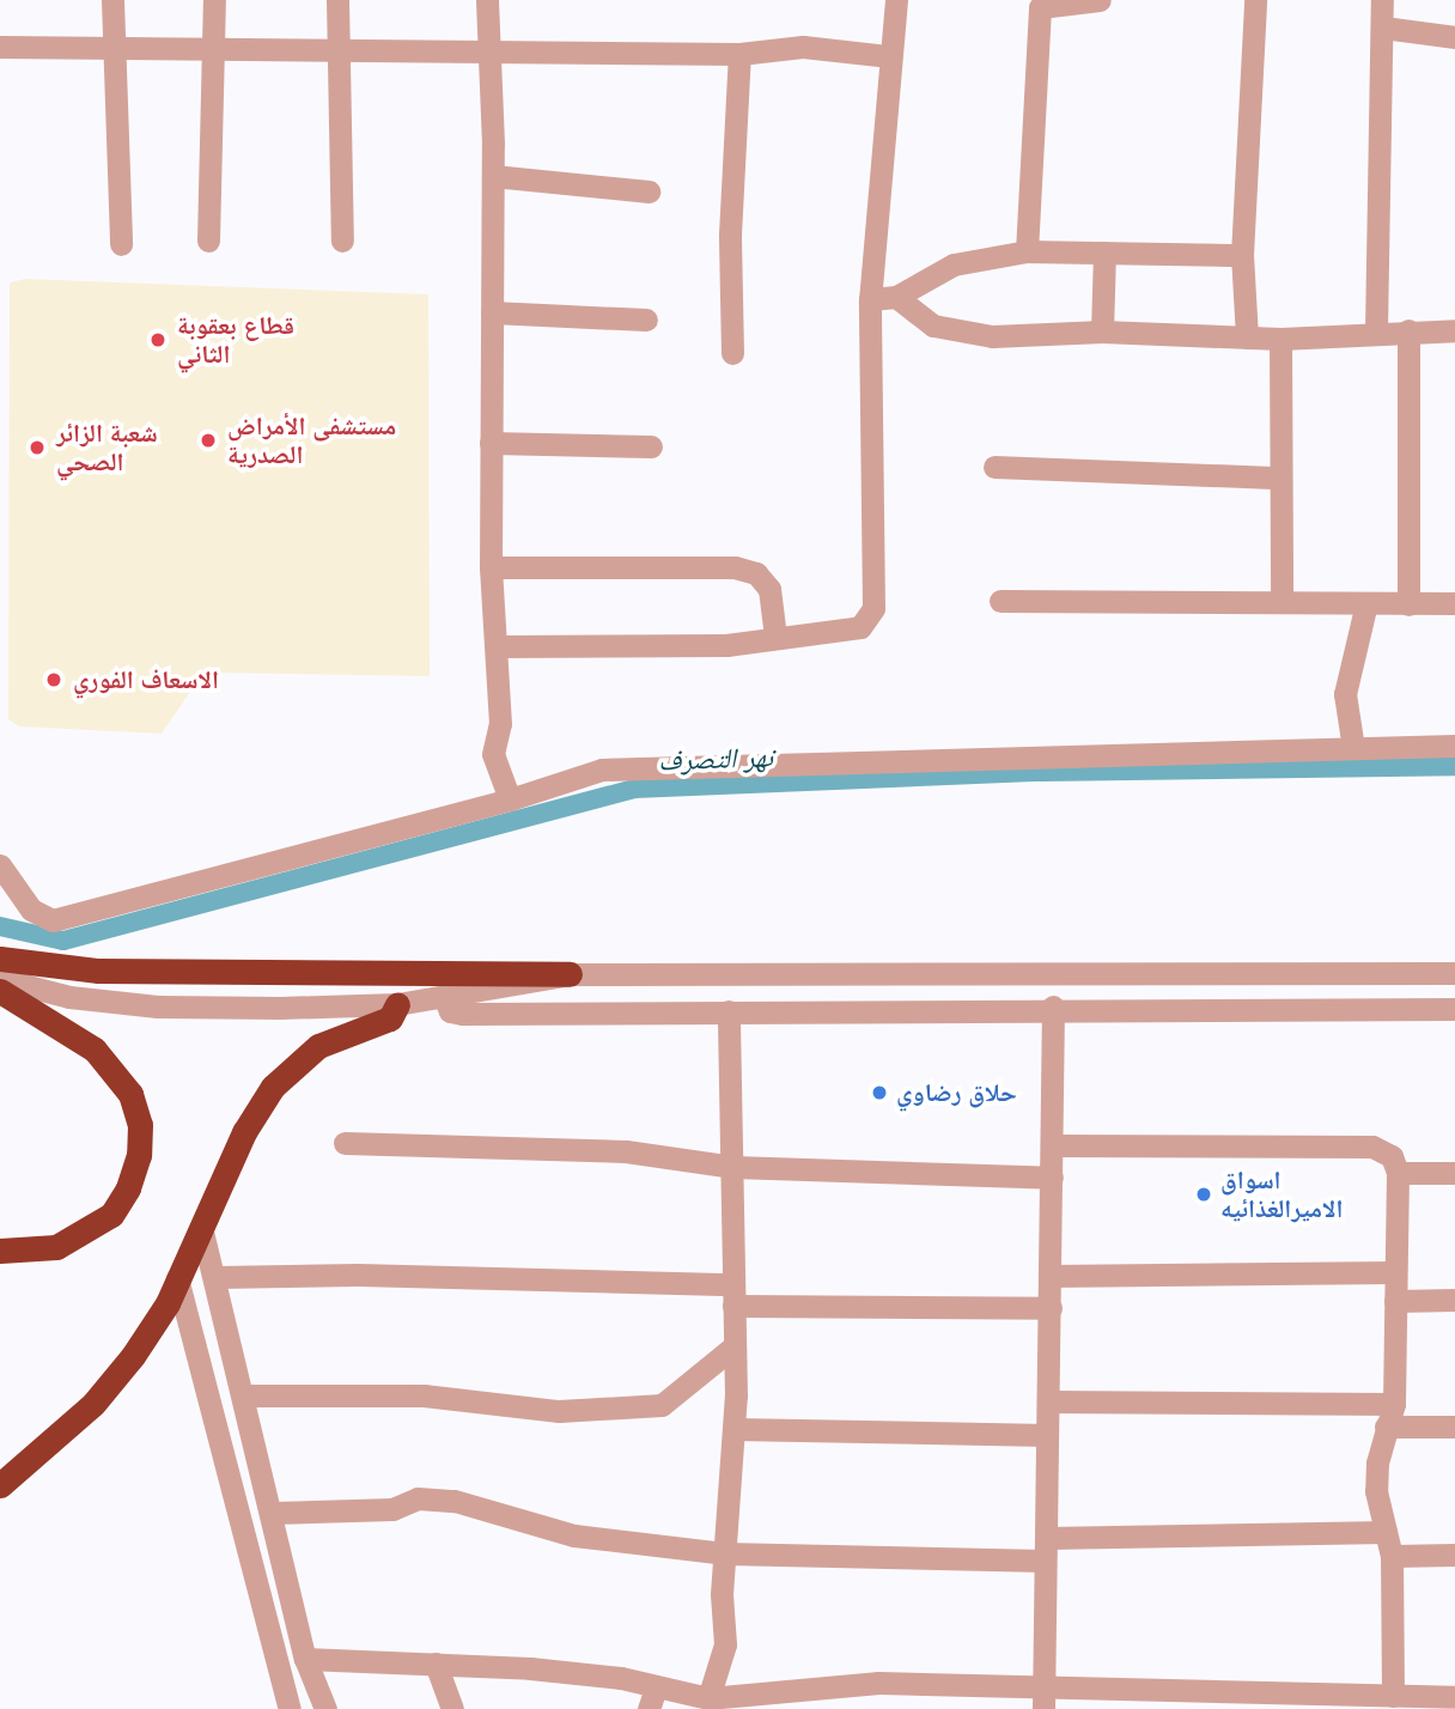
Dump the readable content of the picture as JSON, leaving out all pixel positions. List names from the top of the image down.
{
  "water": ["نهر التصرف"],
  "places": [
    "قطاع بعقوبة الثاني",
    "مستشفى الأمراض الصدرية",
    "شعبة الزائر الصحي",
    "الاسعاف الفوري",
    "حلاق رضاوي",
    "اسواق الاميرالغذائيه"
  ]
}
